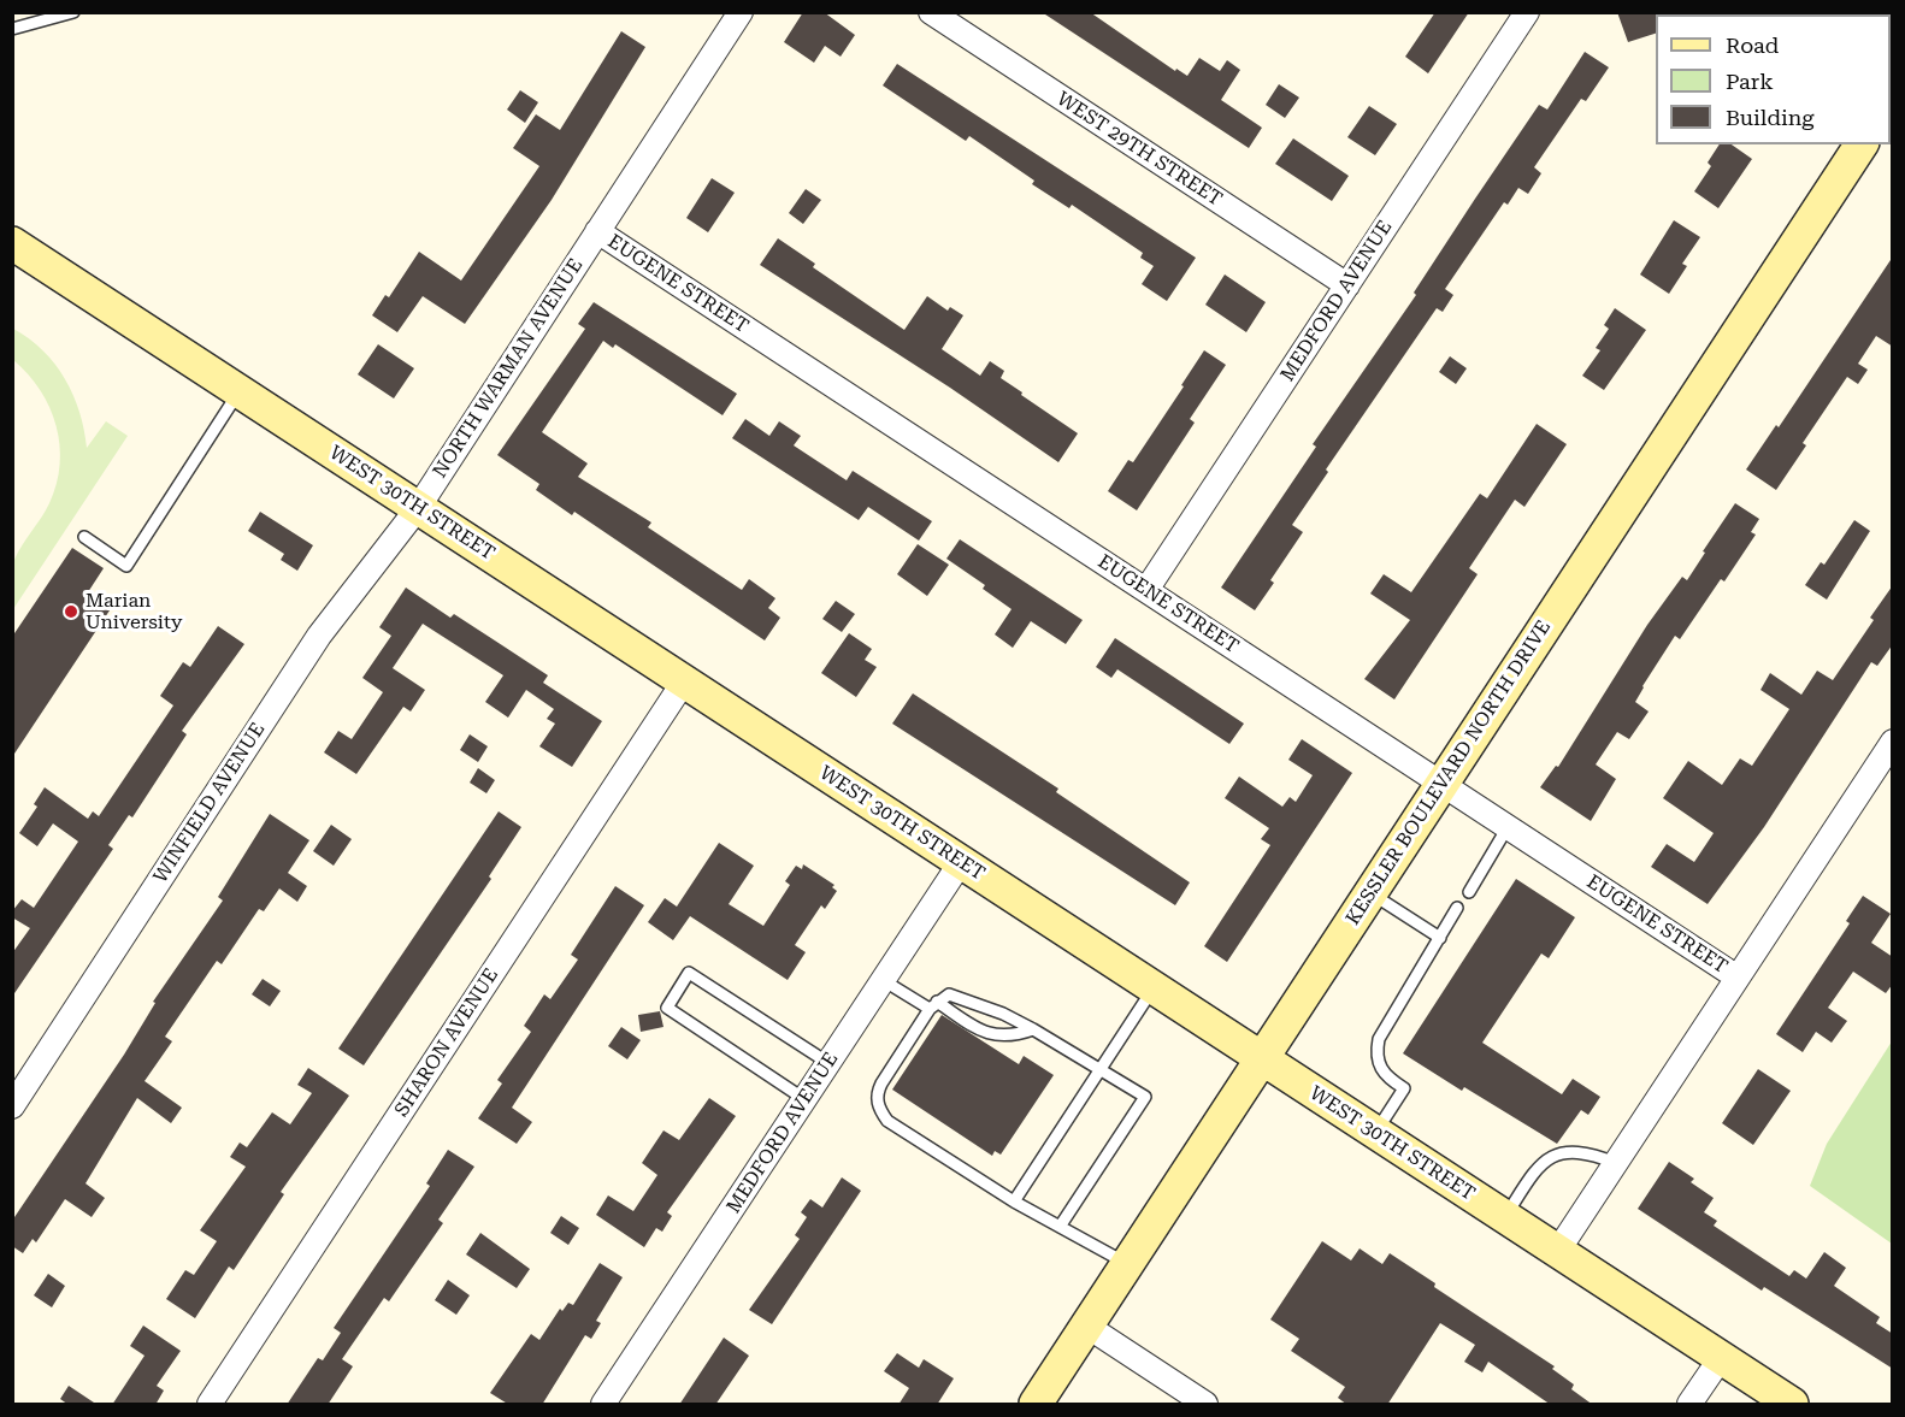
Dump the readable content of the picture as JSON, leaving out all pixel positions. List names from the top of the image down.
{
  "streets": {
    "main road": ["WEST 30TH STREET", "KESSLER BOULEVARD NORTH DRIVE"],
    "street": [
      "WEST 29TH STREET",
      "EUGENE STREET",
      "MEDFORD AVENUE",
      "NORTH WARMAN AVENUE",
      "WINFIELD AVENUE",
      "SHARON AVENUE"
    ]
  },
  "crossings": [
    ["WEST 29TH STREET", "MEDFORD AVENUE"],
    ["EUGENE STREET", "MEDFORD AVENUE"],
    ["EUGENE STREET", "NORTH WARMAN AVENUE"],
    ["EUGENE STREET", "KESSLER BOULEVARD NORTH DRIVE"],
    ["MEDFORD AVENUE", "WEST 30TH STREET"],
    ["NORTH WARMAN AVENUE", "WEST 30TH STREET"],
    ["NORTH WARMAN AVENUE", "WINFIELD AVENUE"],
    ["WEST 30TH STREET", "KESSLER BOULEVARD NORTH DRIVE"],
    ["WEST 30TH STREET", "WINFIELD AVENUE"],
    ["WEST 30TH STREET", "SHARON AVENUE"]
  ],
  "places": ["Marian University"],
  "legend": ["Road", "Park", "Building"]
}
